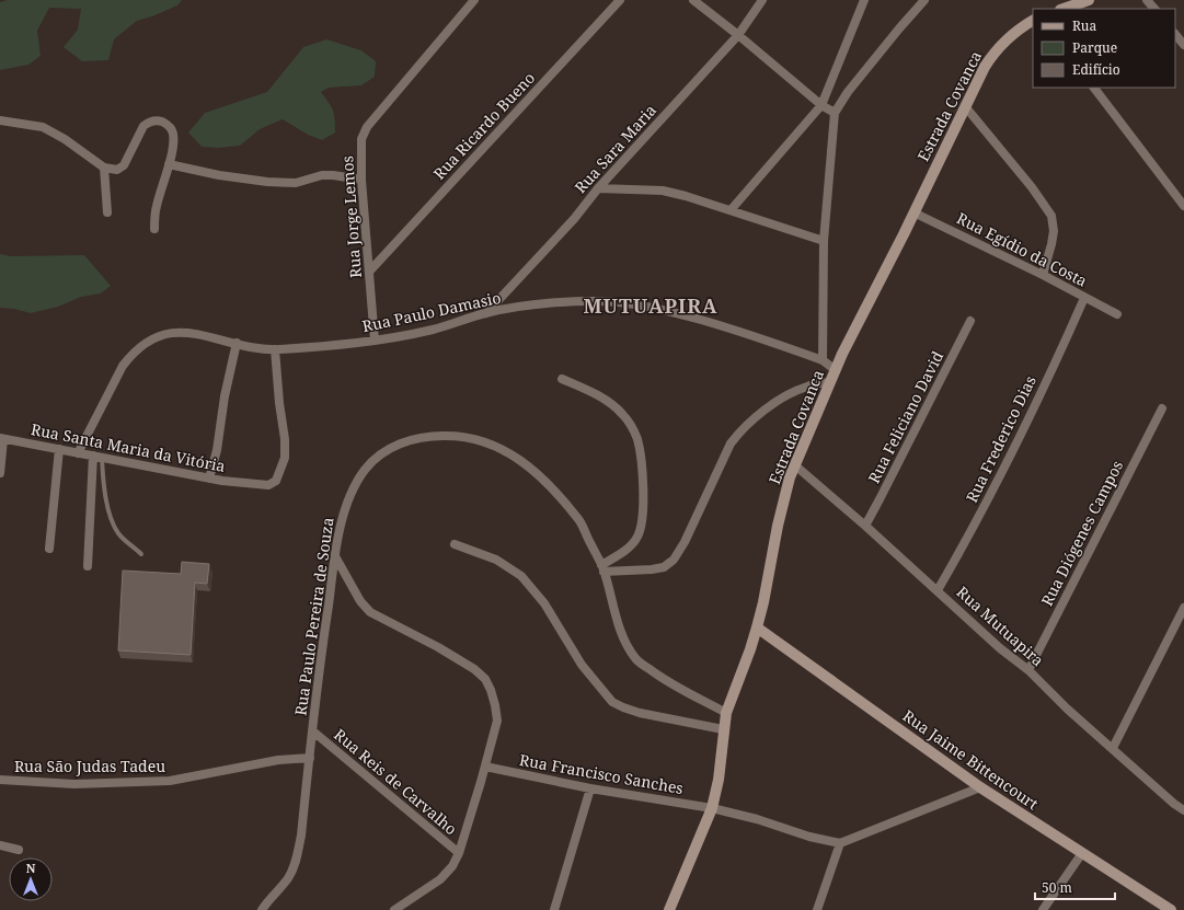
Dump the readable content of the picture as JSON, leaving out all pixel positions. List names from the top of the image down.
{
  "streets": {
    "street": [
      "Estrada Covanca",
      "Rua Ricardo Bueno",
      "Rua Sara Maria",
      "Rua Jorge Lemos",
      "Rua Egídio da Costa",
      "Rua Paulo Damasio",
      "Rua Feliciano David",
      "Rua Frederico Dias",
      "Rua Santa Maria da Vitória",
      "Rua Diógenes Campos",
      "Rua Paulo Pereira de Souza",
      "Rua Mutuapira",
      "Rua Jaime Bittencourt",
      "Rua São Judas Tadeu",
      "Rua Francisco Sanches",
      "Rua Reis de Carvalho"
    ]
  },
  "crossings": [
    ["Estrada Covanca", "Rua Egídio da Costa"],
    ["Estrada Covanca", "Rua Paulo Damasio"],
    ["Estrada Covanca", "Rua Paulo Pereira de Souza"],
    ["Estrada Covanca", "Rua Mutuapira"],
    ["Estrada Covanca", "Rua Jaime Bittencourt"],
    ["Estrada Covanca", "Rua Francisco Sanches"],
    ["Rua Ricardo Bueno", "Rua Jorge Lemos"],
    ["Rua Sara Maria", "Rua Paulo Damasio"],
    ["Rua Jorge Lemos", "Rua Paulo Damasio"],
    ["Rua Egídio da Costa", "Rua Frederico Dias"],
    ["Rua Paulo Damasio", "Rua Santa Maria da Vitória"],
    ["Rua Feliciano David", "Rua Mutuapira"],
    ["Rua Frederico Dias", "Rua Mutuapira"],
    ["Rua Diógenes Campos", "Rua Mutuapira"],
    ["Rua Paulo Pereira de Souza", "Rua São Judas Tadeu"],
    ["Rua Paulo Pereira de Souza", "Rua Reis de Carvalho"]
  ],
  "districts": ["MUTUAPIRA"],
  "legend": ["Rua", "Parque", "Edifício"],
  "scale_bar": "50 m",
  "north": "top"
}
